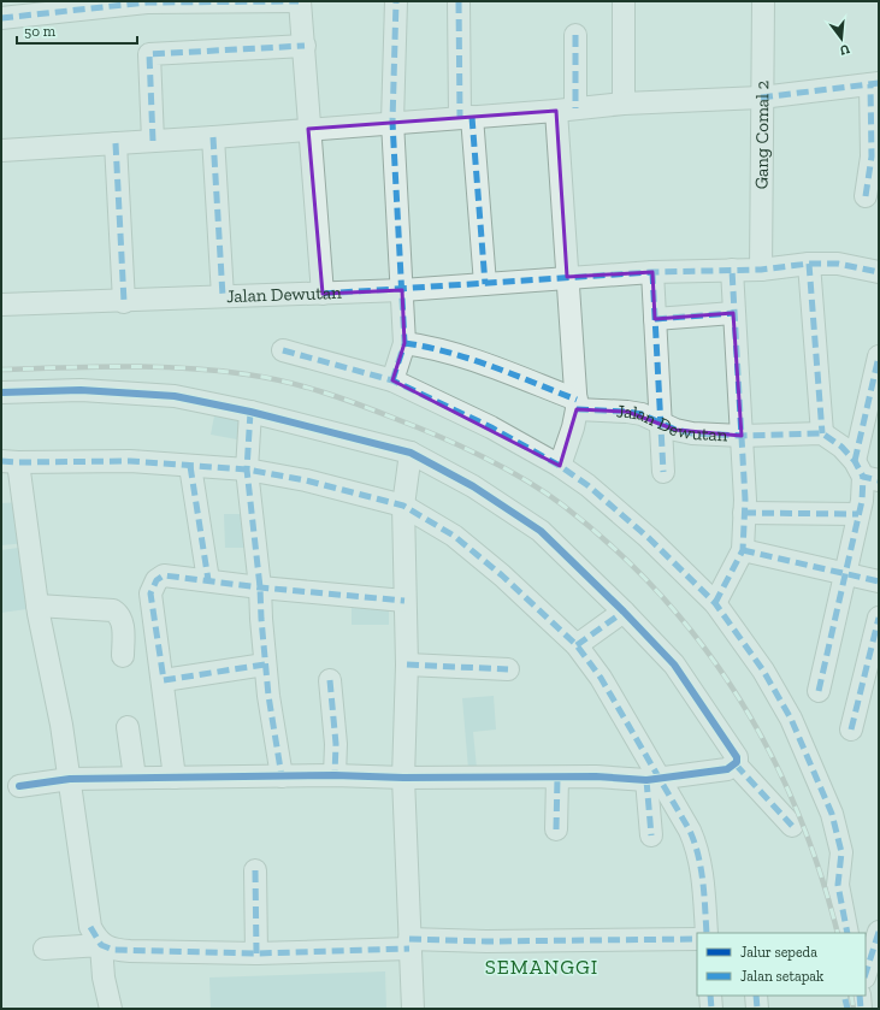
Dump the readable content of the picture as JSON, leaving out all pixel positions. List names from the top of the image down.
{
  "streets": {
    "street": ["Gang Comal 2", "Jalan Dewutan"]
  },
  "crossings": [
    ["Gang Comal 2", "Jalan Dewutan"]
  ],
  "districts": ["SEMANGGI"],
  "legend": ["Jalur sepeda", "Jalan setapak"],
  "scale_bar": "50 m",
  "north": "bottom"
}
